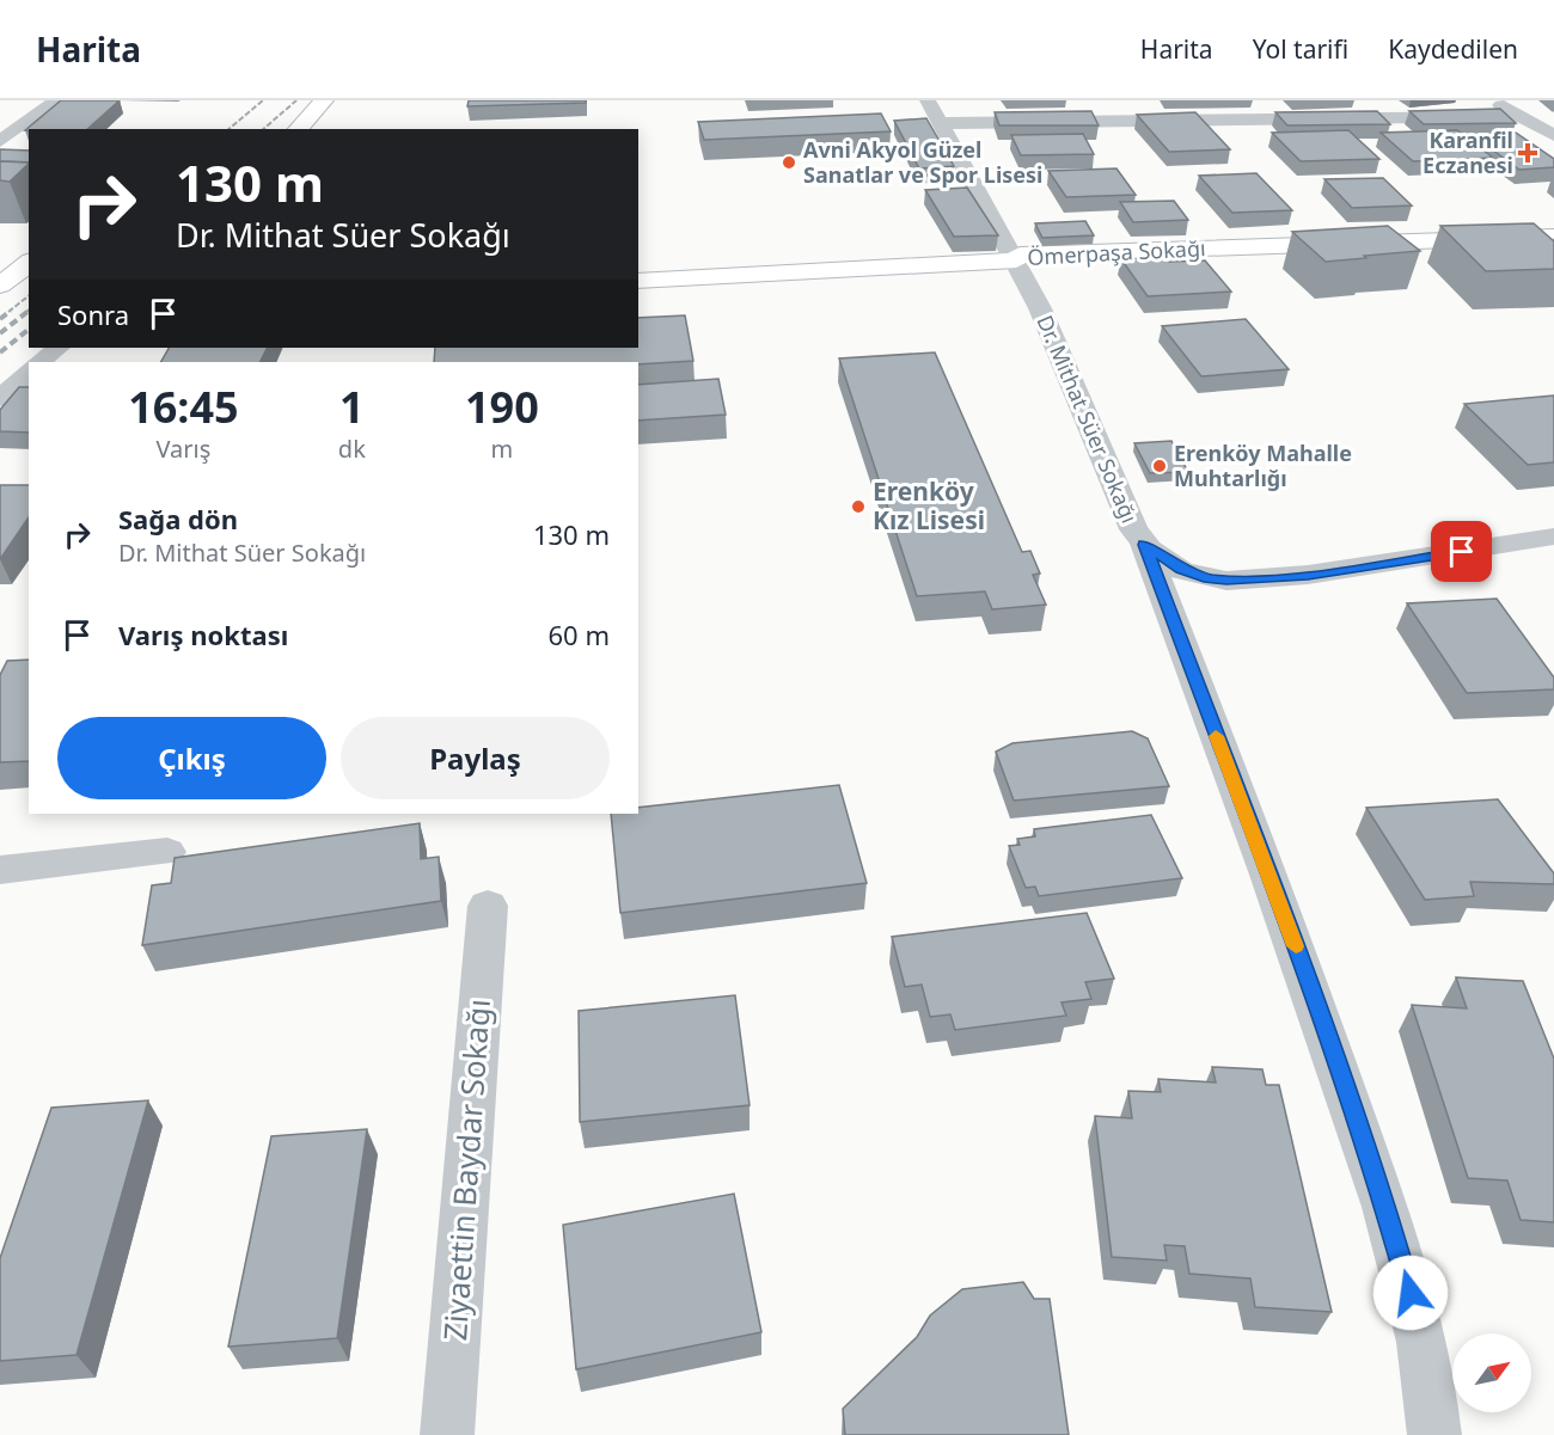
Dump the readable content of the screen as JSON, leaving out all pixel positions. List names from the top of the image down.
{
  "streets": {
    "street": ["Ömerpaşa Sokağı", "Dr. Mithat Süer Sokağı", "Ziyaettin Baydar Sokağı"]
  },
  "crossings": [
    ["Ömerpaşa Sokağı", "Dr. Mithat Süer Sokağı"]
  ],
  "places": {
    "health": ["Karanfil Eczanesi"],
    "other": ["Avni Akyol Güzel Sanatlar ve Spor Lisesi", "Erenköy Mahalle Muhtarlığı", "Erenköy Kız Lisesi"]
  },
  "north": "top right",
  "page": {
    "header": "Harita",
    "nav": ["Harita", "Yol tarifi", "Kaydedilen"],
    "turn": ["130 m", "Dr. Mithat Süer Sokağı"],
    "then": "Sonra",
    "eta": [
      "16:45",
      "Varış",
      "1",
      "dk",
      "190",
      "m"
    ],
    "list": [
      {
        "name": "Sağa dön",
        "note": "Dr. Mithat Süer Sokağı",
        "value": "130 m"
      },
      {
        "name": "Varış noktası",
        "value": "60 m"
      }
    ],
    "buttons": ["Çıkış", "Paylaş"]
  }
}
